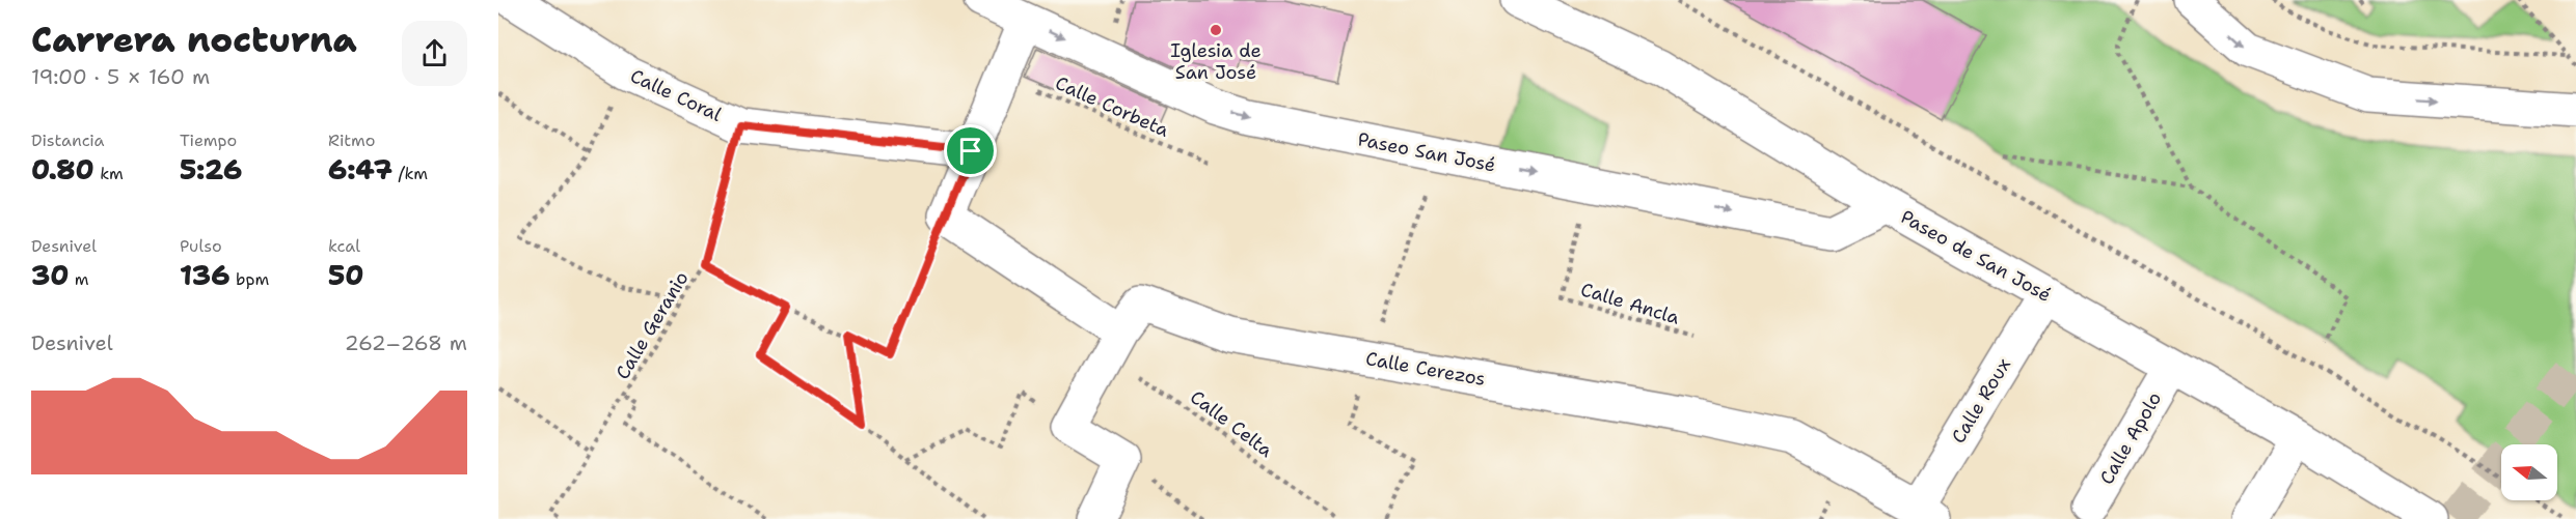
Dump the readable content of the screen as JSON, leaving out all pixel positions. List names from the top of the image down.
{
  "streets": {
    "street": [
      "Calle Coral",
      "Paseo San José",
      "Paseo de San José",
      "Calle Cerezos",
      "Calle Roux",
      "Calle Apolo"
    ],
    "path": [
      "Calle Corbeta",
      "Calle Ancla",
      "Calle Geranio",
      "Calle Celta"
    ]
  },
  "crossings": [
    ["Calle Coral", "Calle Geranio"],
    ["Paseo San José", "Paseo de San José"],
    ["Paseo San José", "Calle Ancla"],
    ["Paseo de San José", "Calle Roux"],
    ["Paseo de San José", "Calle Apolo"],
    ["Calle Cerezos", "Calle Roux"],
    ["Calle Cerezos", "Calle Celta"]
  ],
  "one_way": ["Paseo San José"],
  "places": ["Iglesia de San José"],
  "north": "left",
  "page": {
    "heading": ["Carrera nocturna", "19:00 · 5 × 160 m"],
    "stats": [
      ["Distancia", "0.80 km"],
      ["Tiempo", "5:26"],
      ["Ritmo", "6:47 /km"],
      ["Desnivel", "30 m"],
      ["Pulso", "136 bpm"],
      ["kcal", "50"]
    ],
    "chart": ["Desnivel", "262–268 m"]
  }
}
